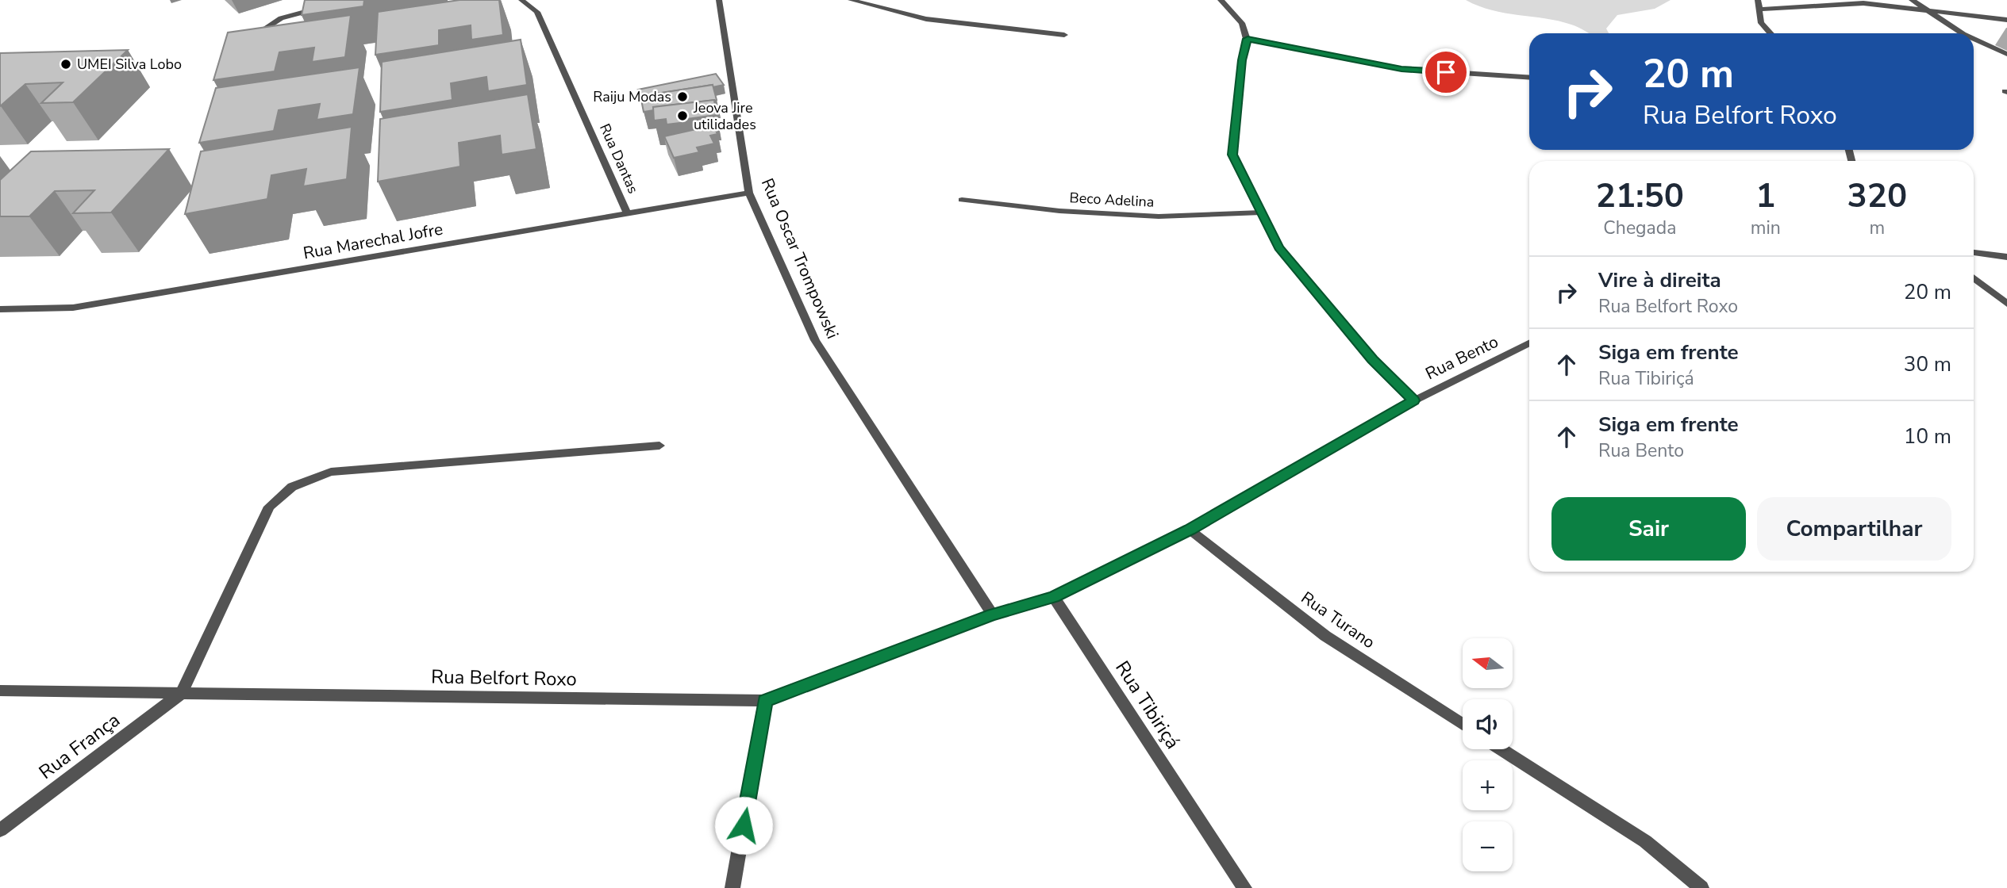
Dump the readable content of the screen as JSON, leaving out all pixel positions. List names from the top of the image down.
{
  "streets": {
    "street": [
      "Rua Dantas",
      "Beco Adelina",
      "Rua Marechal Jofre",
      "Rua Oscar Trompowski",
      "Rua Bento",
      "Rua Turano",
      "Rua Belfort Roxo",
      "Rua Tibiriçá",
      "Rua França"
    ]
  },
  "crossings": [
    ["Rua Dantas", "Rua Marechal Jofre"],
    ["Rua Marechal Jofre", "Rua Oscar Trompowski"],
    ["Rua Oscar Trompowski", "Rua Belfort Roxo"],
    ["Rua Bento", "Rua Turano"],
    ["Rua Bento", "Rua Tibiriçá"],
    ["Rua Belfort Roxo", "Rua França"]
  ],
  "places": ["UMEI Silva Lobo", "Raiju Modas", "Jeova Jire utilidades"],
  "north": "left",
  "page": {
    "turn": ["20 m", "Rua Belfort Roxo"],
    "eta": [
      "21:50",
      "Chegada",
      "1",
      "min",
      "320",
      "m"
    ],
    "list": [
      {
        "name": "Vire à direita",
        "note": "Rua Belfort Roxo",
        "value": "20 m"
      },
      {
        "name": "Siga em frente",
        "note": "Rua Tibiriçá",
        "value": "30 m"
      },
      {
        "name": "Siga em frente",
        "note": "Rua Bento",
        "value": "10 m"
      }
    ],
    "buttons": ["Sair", "Compartilhar"],
    "map_buttons": ["+", "−"]
  }
}
